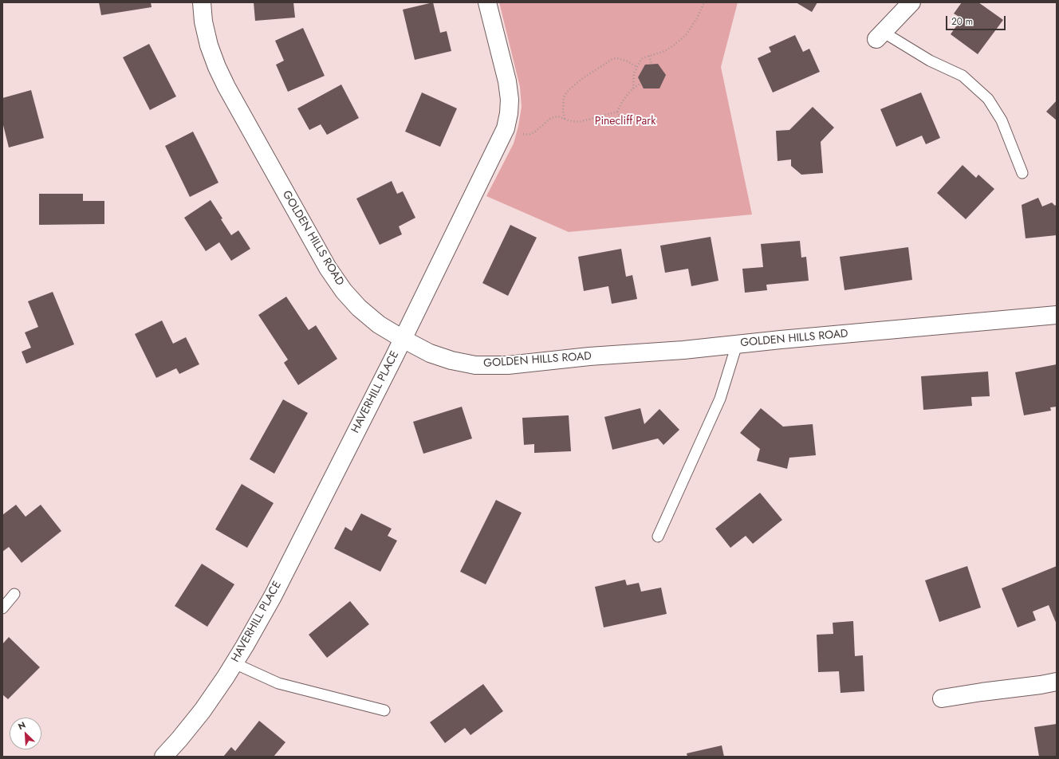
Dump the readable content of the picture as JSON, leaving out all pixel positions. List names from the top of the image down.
{
  "streets": {
    "street": ["GOLDEN HILLS ROAD", "HAVERHILL PLACE"]
  },
  "crossings": [
    ["GOLDEN HILLS ROAD", "HAVERHILL PLACE"]
  ],
  "parks": ["Pinecliff Park"],
  "scale_bar": "20 m",
  "north": "top left"
}
